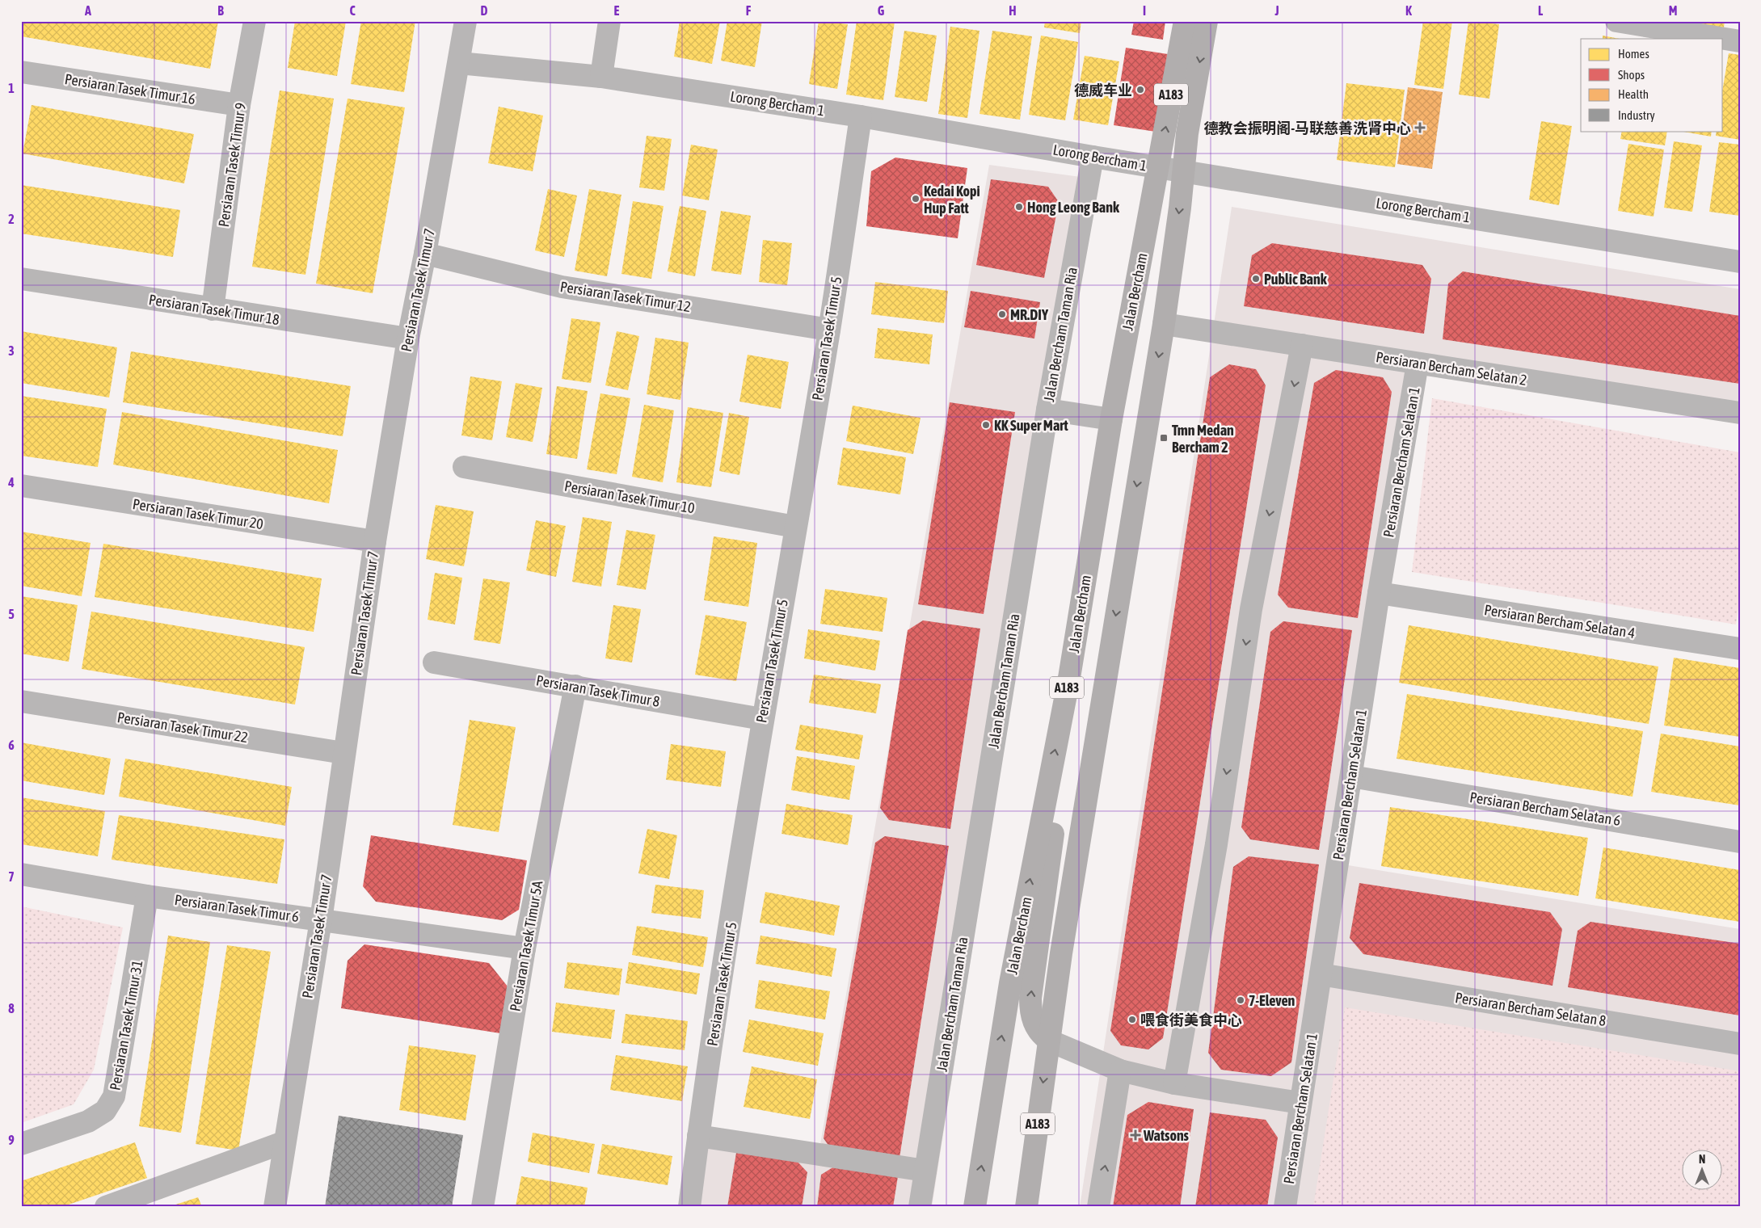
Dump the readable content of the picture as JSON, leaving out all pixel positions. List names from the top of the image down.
{
  "streets": {
    "main road": ["A183", "Jalan Bercham"],
    "street": [
      "Persiaran Tasek Timur 16",
      "Lorong Bercham 1",
      "Persiaran Tasek Timur 9",
      "Persiaran Tasek Timur 7",
      "Persiaran Tasek Timur 12",
      "Persiaran Tasek Timur 18",
      "Jalan Bercham Taman Ria",
      "Persiaran Tasek Timur 5",
      "Persiaran Bercham Selatan 2",
      "Persiaran Bercham Selatan 1",
      "Persiaran Tasek Timur 10",
      "Persiaran Tasek Timur 20",
      "Persiaran Bercham Selatan 4",
      "Persiaran Tasek Timur 8",
      "Persiaran Tasek Timur 22",
      "Persiaran Bercham Selatan 6",
      "Persiaran Tasek Timur 6",
      "Persiaran Tasek Timur 5A",
      "Persiaran Bercham Selatan 8",
      "Persiaran Tasek Timur 31"
    ]
  },
  "crossings": [
    ["Persiaran Tasek Timur 16", "Persiaran Tasek Timur 9"],
    ["A183", "Lorong Bercham 1"],
    ["A183", "Persiaran Bercham Selatan 2"],
    ["Lorong Bercham 1", "Persiaran Tasek Timur 7"],
    ["Lorong Bercham 1", "Jalan Bercham"],
    ["Lorong Bercham 1", "Jalan Bercham Taman Ria"],
    ["Lorong Bercham 1", "Persiaran Tasek Timur 5"],
    ["Persiaran Tasek Timur 9", "Persiaran Tasek Timur 18"],
    ["Persiaran Tasek Timur 7", "Persiaran Tasek Timur 12"],
    ["Persiaran Tasek Timur 7", "Persiaran Tasek Timur 18"],
    ["Persiaran Tasek Timur 7", "Persiaran Tasek Timur 20"],
    ["Persiaran Tasek Timur 7", "Persiaran Tasek Timur 22"],
    ["Persiaran Tasek Timur 7", "Persiaran Tasek Timur 6"],
    ["Persiaran Tasek Timur 12", "Persiaran Tasek Timur 5"],
    ["Persiaran Tasek Timur 5", "Persiaran Tasek Timur 10"],
    ["Persiaran Tasek Timur 5", "Persiaran Tasek Timur 8"],
    ["Persiaran Bercham Selatan 2", "Persiaran Bercham Selatan 1"],
    ["Persiaran Bercham Selatan 1", "Persiaran Bercham Selatan 4"],
    ["Persiaran Bercham Selatan 1", "Persiaran Bercham Selatan 6"],
    ["Persiaran Bercham Selatan 1", "Persiaran Bercham Selatan 8"],
    ["Persiaran Tasek Timur 8", "Persiaran Tasek Timur 5A"],
    ["Persiaran Tasek Timur 6", "Persiaran Tasek Timur 5A"],
    ["Persiaran Tasek Timur 6", "Persiaran Tasek Timur 31"]
  ],
  "places": {
    "other": [
      "德威车业",
      "Kedai Kopi Hup Fatt",
      "Hong Leong Bank",
      "Public Bank",
      "MR.DIY",
      "KK Super Mart",
      "7-Eleven",
      "喂食街美食中心"
    ],
    "health": ["德教会振明阁-马联慈善洗肾中心", "Watsons"],
    "transit": ["Tmn Medan Bercham 2"]
  },
  "legend": [
    "Homes",
    "Shops",
    "Health",
    "Industry"
  ],
  "north": "top",
  "grid": {
    "columns": [
      "A",
      "B",
      "C",
      "D",
      "E",
      "F",
      "G",
      "H",
      "I",
      "J",
      "K",
      "L",
      "M"
    ],
    "rows": [
      "1",
      "2",
      "3",
      "4",
      "5",
      "6",
      "7",
      "8",
      "9"
    ]
  }
}
